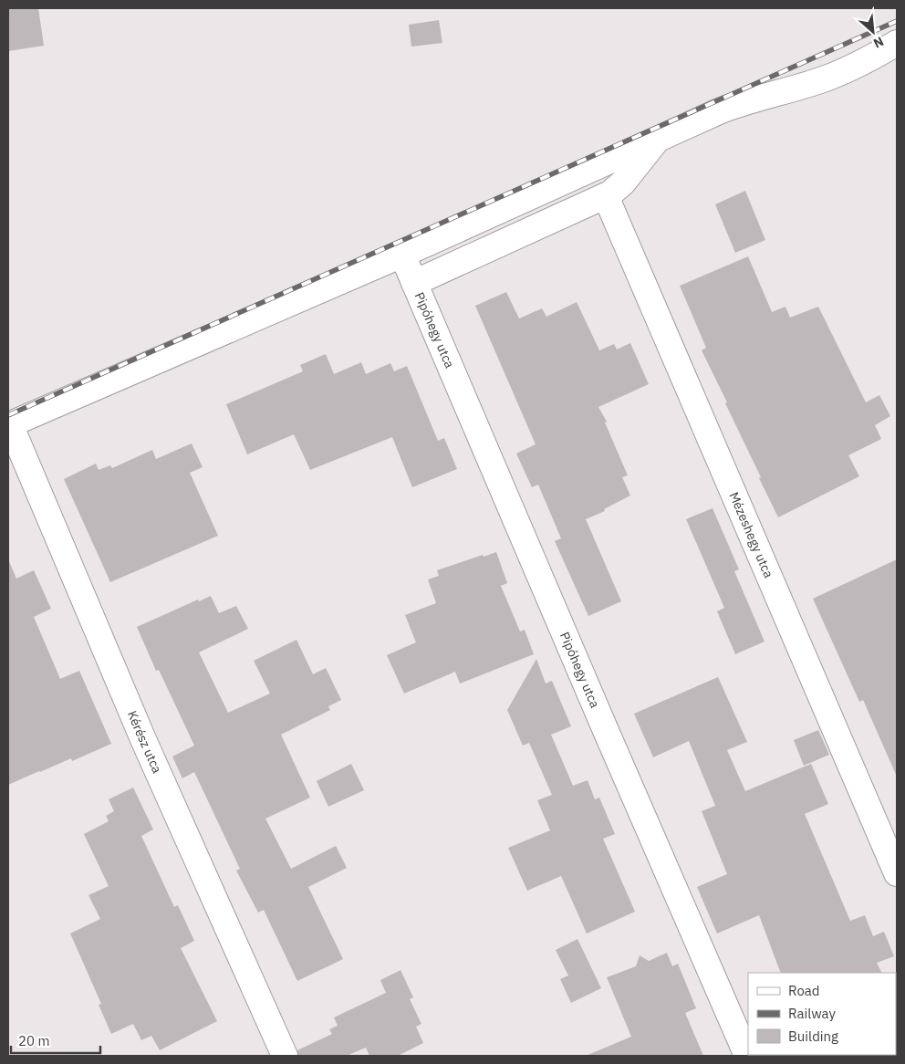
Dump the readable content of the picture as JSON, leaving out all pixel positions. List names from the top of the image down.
{
  "streets": {
    "street": ["Pipóhegy utca", "Mézeshegy utca", "Kérész utca"]
  },
  "legend": ["Road", "Railway", "Building"],
  "scale_bar": "20 m",
  "north": "bottom right"
}
